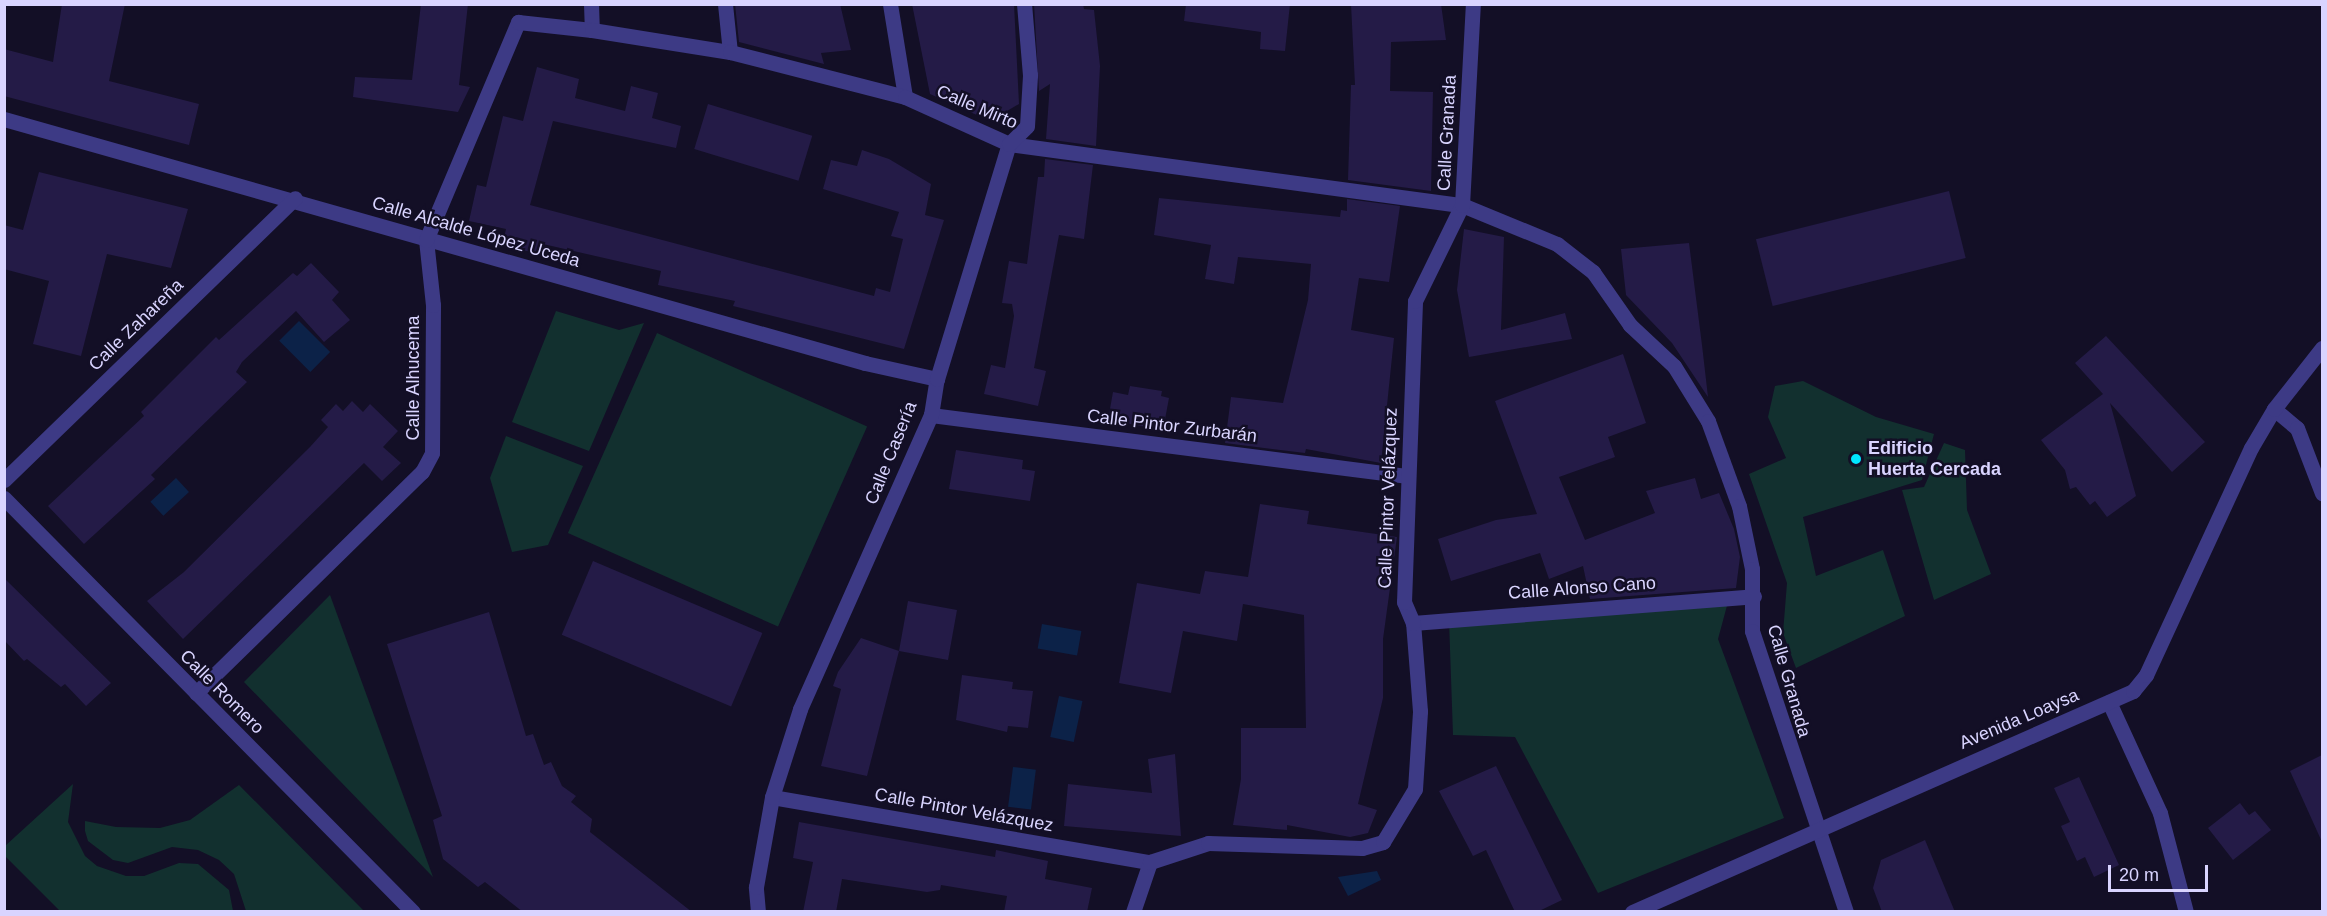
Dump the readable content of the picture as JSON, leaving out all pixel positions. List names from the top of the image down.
{
  "streets": {
    "street": [
      "Calle Mirto",
      "Calle Granada",
      "Calle Alcalde López Uceda",
      "Calle Zahareña",
      "Calle Alhucema",
      "Calle Pintor Zurbarán",
      "Calle Casería",
      "Calle Pintor Velázquez",
      "Calle Alonso Cano",
      "Calle Romero",
      "Avenida Loaysa"
    ]
  },
  "crossings": [
    ["Calle Mirto", "Calle Granada"],
    ["Calle Mirto", "Calle Alhucema"],
    ["Calle Mirto", "Calle Casería"],
    ["Calle Mirto", "Calle Pintor Velázquez"],
    ["Calle Granada", "Calle Pintor Velázquez"],
    ["Calle Granada", "Calle Alonso Cano"],
    ["Calle Granada", "Avenida Loaysa"],
    ["Calle Alcalde López Uceda", "Calle Zahareña"],
    ["Calle Alcalde López Uceda", "Calle Alhucema"],
    ["Calle Alcalde López Uceda", "Calle Casería"],
    ["Calle Alhucema", "Calle Romero"],
    ["Calle Pintor Zurbarán", "Calle Casería"],
    ["Calle Pintor Zurbarán", "Calle Pintor Velázquez"],
    ["Calle Casería", "Calle Pintor Velázquez"],
    ["Calle Pintor Velázquez", "Calle Alonso Cano"]
  ],
  "places": ["Edificio Huerta Cercada"],
  "scale_bar": "20 m"
}
